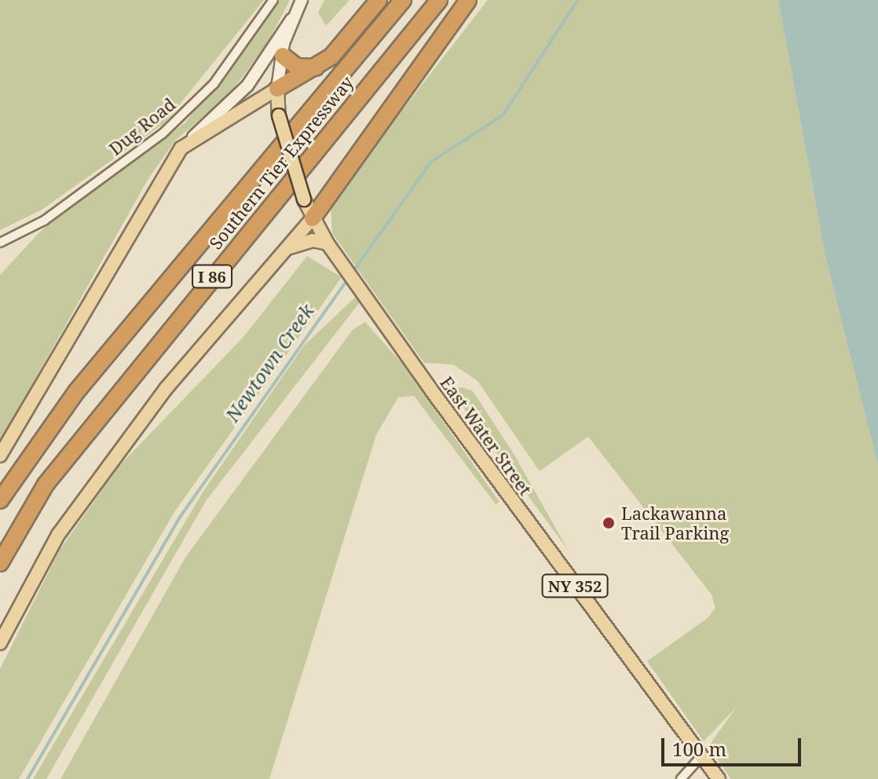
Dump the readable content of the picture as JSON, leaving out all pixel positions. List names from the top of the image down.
{
  "streets": {
    "highway": ["Southern Tier Expressway", "I 86"],
    "main road": ["East Water Street", "NY 352"],
    "street": ["Dug Road"]
  },
  "water": ["Newtown Creek"],
  "places": ["Lackawanna Trail Parking"],
  "scale_bar": "100 m"
}
